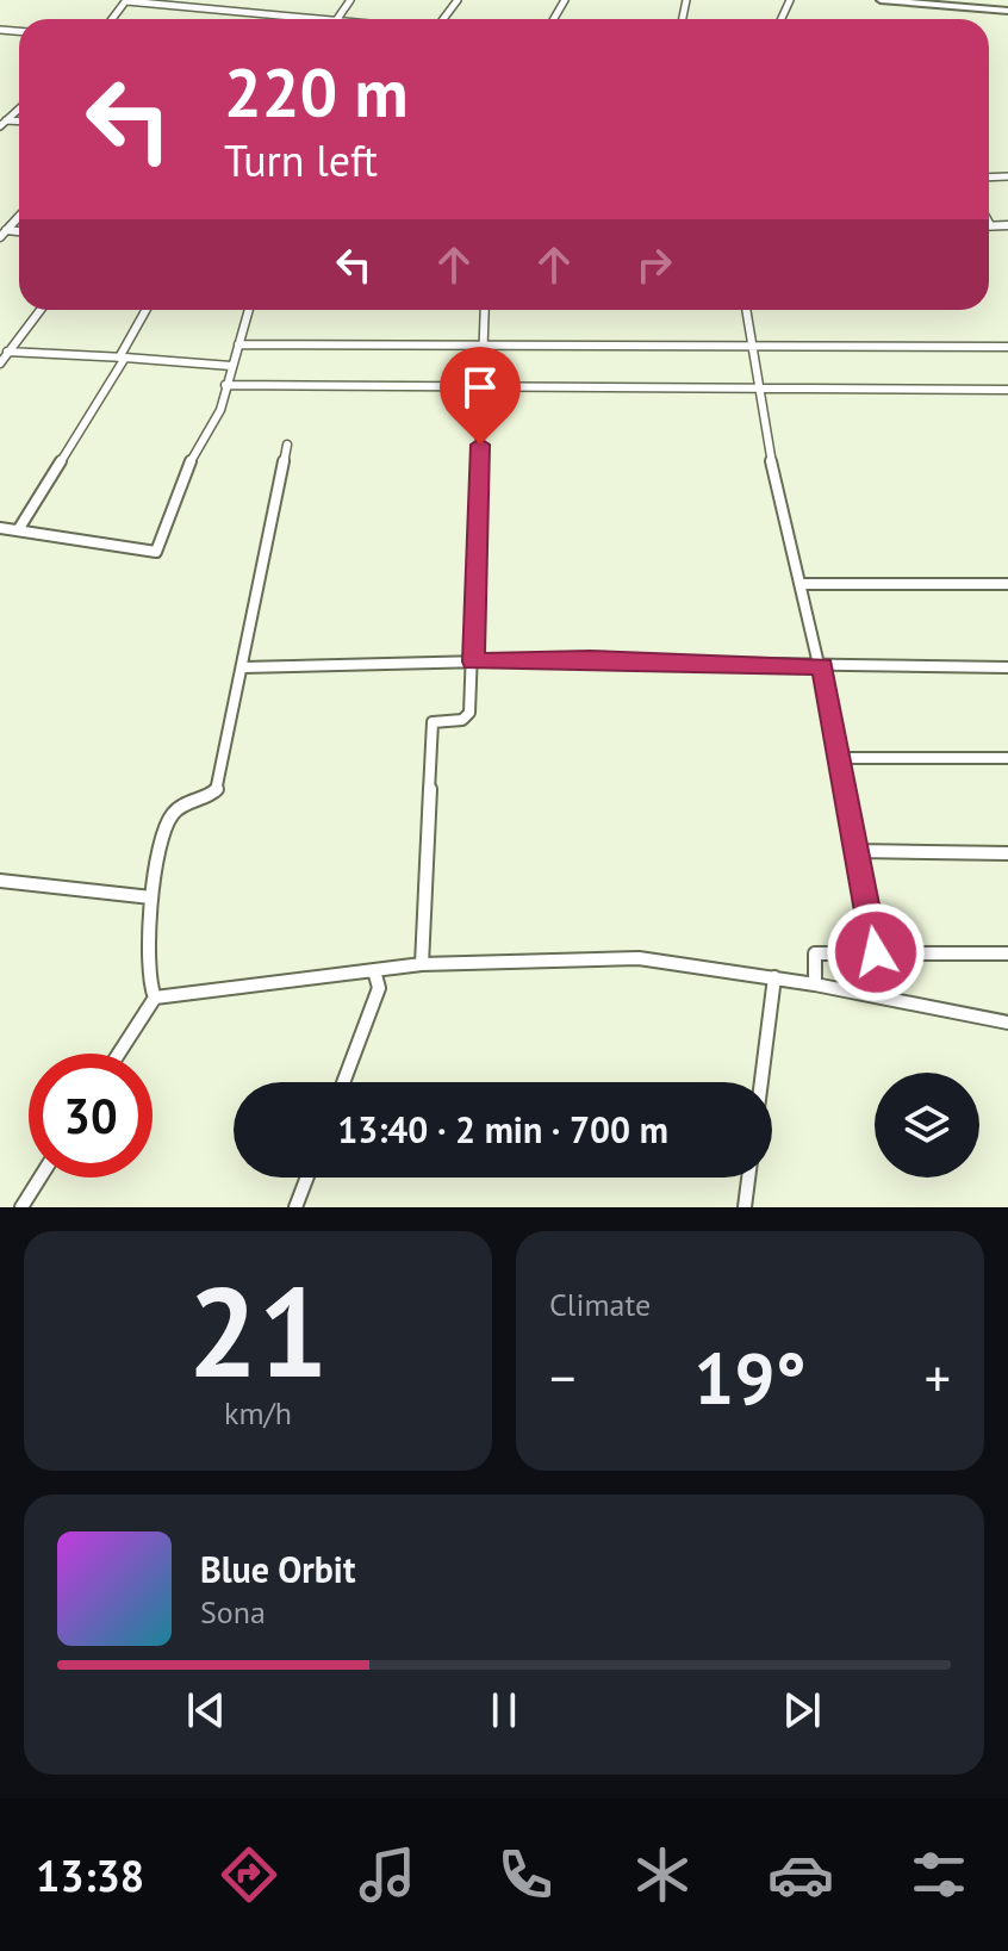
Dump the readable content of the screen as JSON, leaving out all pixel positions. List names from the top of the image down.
{
  "page": {
    "turn": ["220 m", "Turn left"],
    "limit": "30",
    "trip": "13:40 · 2 min · 700 m",
    "tile": [
      ["21", "km/h"],
      "Climate"
    ],
    "heat": ["−", "19°", "+"],
    "song": ["Blue Orbit", "Sona"],
    "tabs": "13:38"
  }
}
